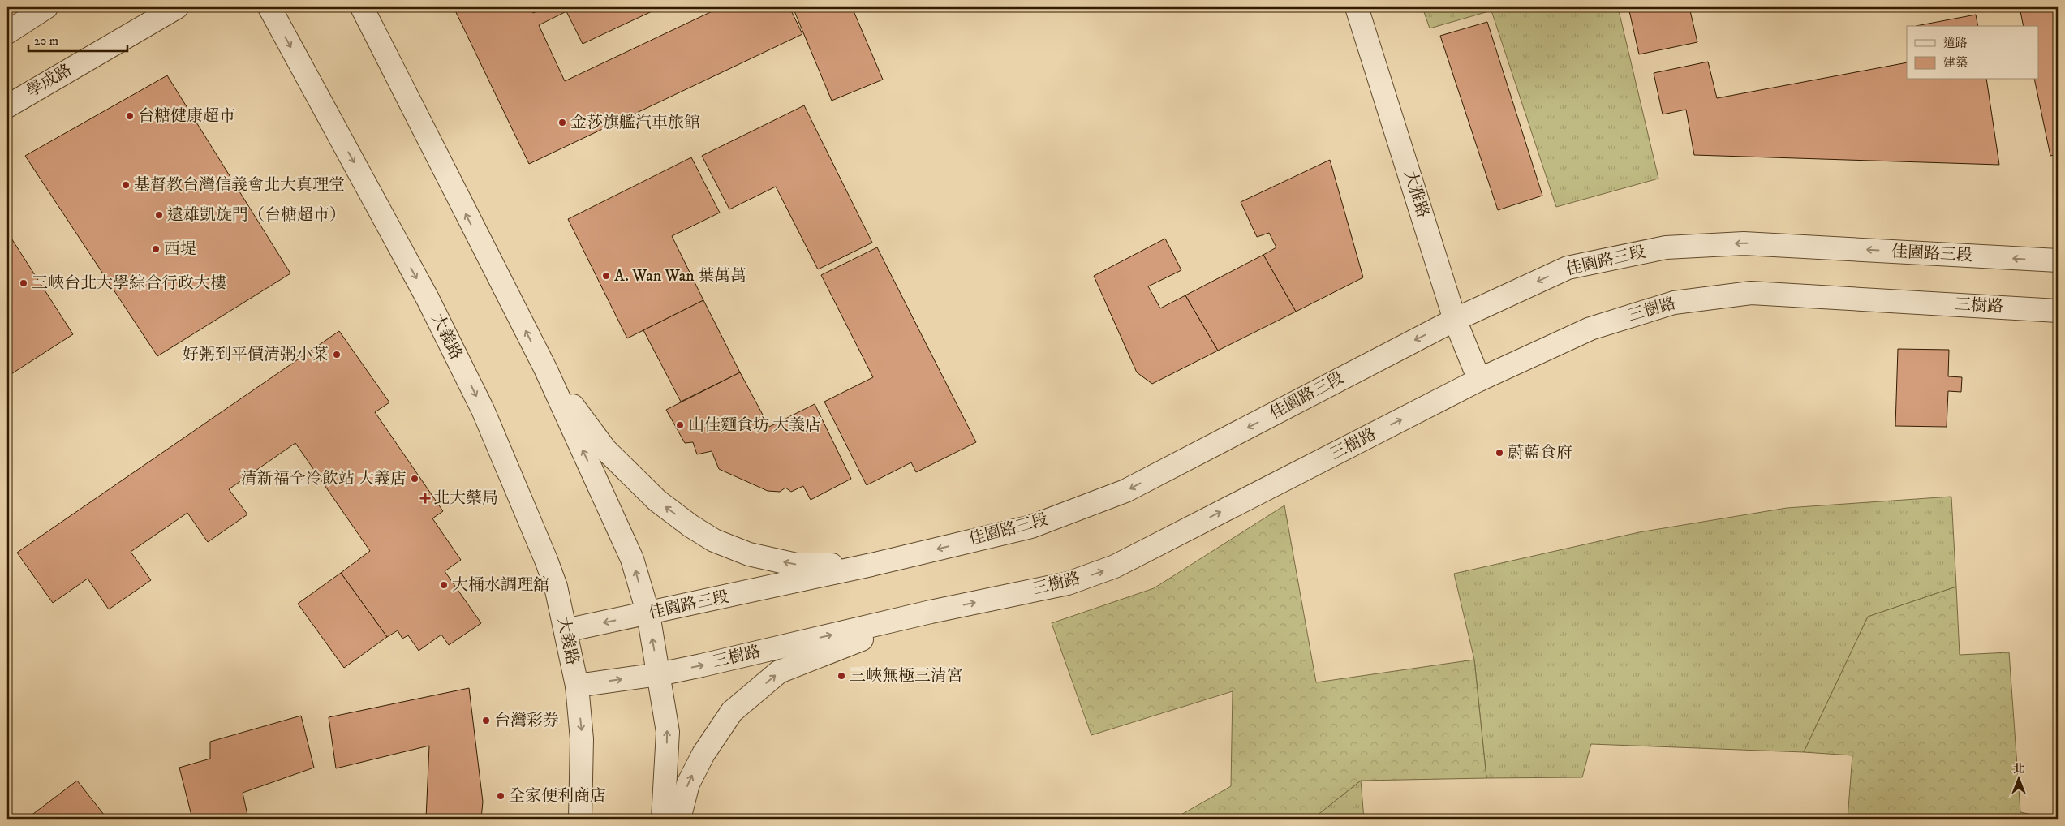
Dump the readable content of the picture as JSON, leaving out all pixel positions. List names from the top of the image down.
{
  "streets": {
    "street": [
      "學成路",
      "大雅路",
      "佳園路三段",
      "三樹路",
      "大義路"
    ]
  },
  "crossings": [
    ["大雅路", "佳園路三段"],
    ["大雅路", "三樹路"],
    ["佳園路三段", "大義路"],
    ["三樹路", "大義路"]
  ],
  "one_way": ["佳園路三段", "三樹路"],
  "places": {
    "other": [
      "台糖健康超市",
      "金莎旗艦汽車旅館",
      "基督教台灣信義會北大真理堂",
      "遠雄凱旋門（台糖超市）",
      "西堤",
      "A. Wan Wan 葉萬萬",
      "三峽台北大學綜合行政大樓",
      "好粥到平價清粥小菜",
      "山佳麵食坊 大義店",
      "蔚藍食府",
      "清新福全冷飲站 大義店",
      "大桶水調理舘",
      "三峽無極三清宮",
      "台灣彩券",
      "全家便利商店"
    ],
    "health": ["北大藥局"]
  },
  "legend": ["道路", "建築"],
  "scale_bar": "20 m",
  "north": "top"
}
